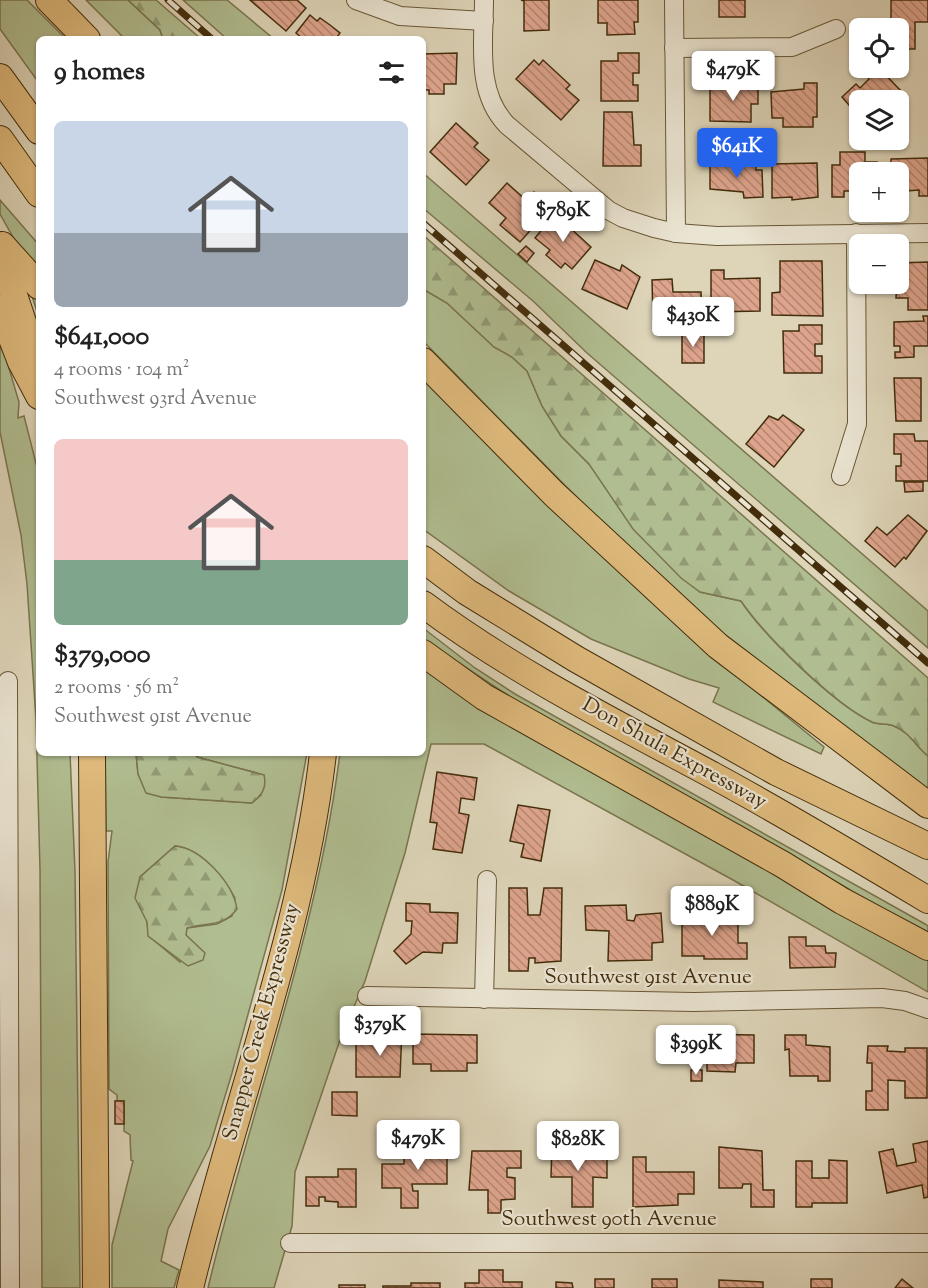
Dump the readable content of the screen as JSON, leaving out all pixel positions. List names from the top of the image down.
{
  "streets": {
    "highway": ["Don Shula Expressway", "Snapper Creek Expressway"],
    "street": ["Southwest 91st Avenue", "Southwest 90th Avenue"]
  },
  "page": {
    "map_buttons": ["+", "−"],
    "heading": "9 homes",
    "price": [
      "$479K",
      "$641K",
      "$789K",
      "$430K",
      "$889K",
      "$379K",
      "$399K",
      "$479K",
      "$828K"
    ],
    "list": [
      {
        "name": "$641,000",
        "note": "4 rooms · 104 m² · Southwest 93rd Avenue"
      },
      {
        "name": "$379,000",
        "note": "2 rooms · 56 m² · Southwest 91st Avenue"
      }
    ]
  }
}
